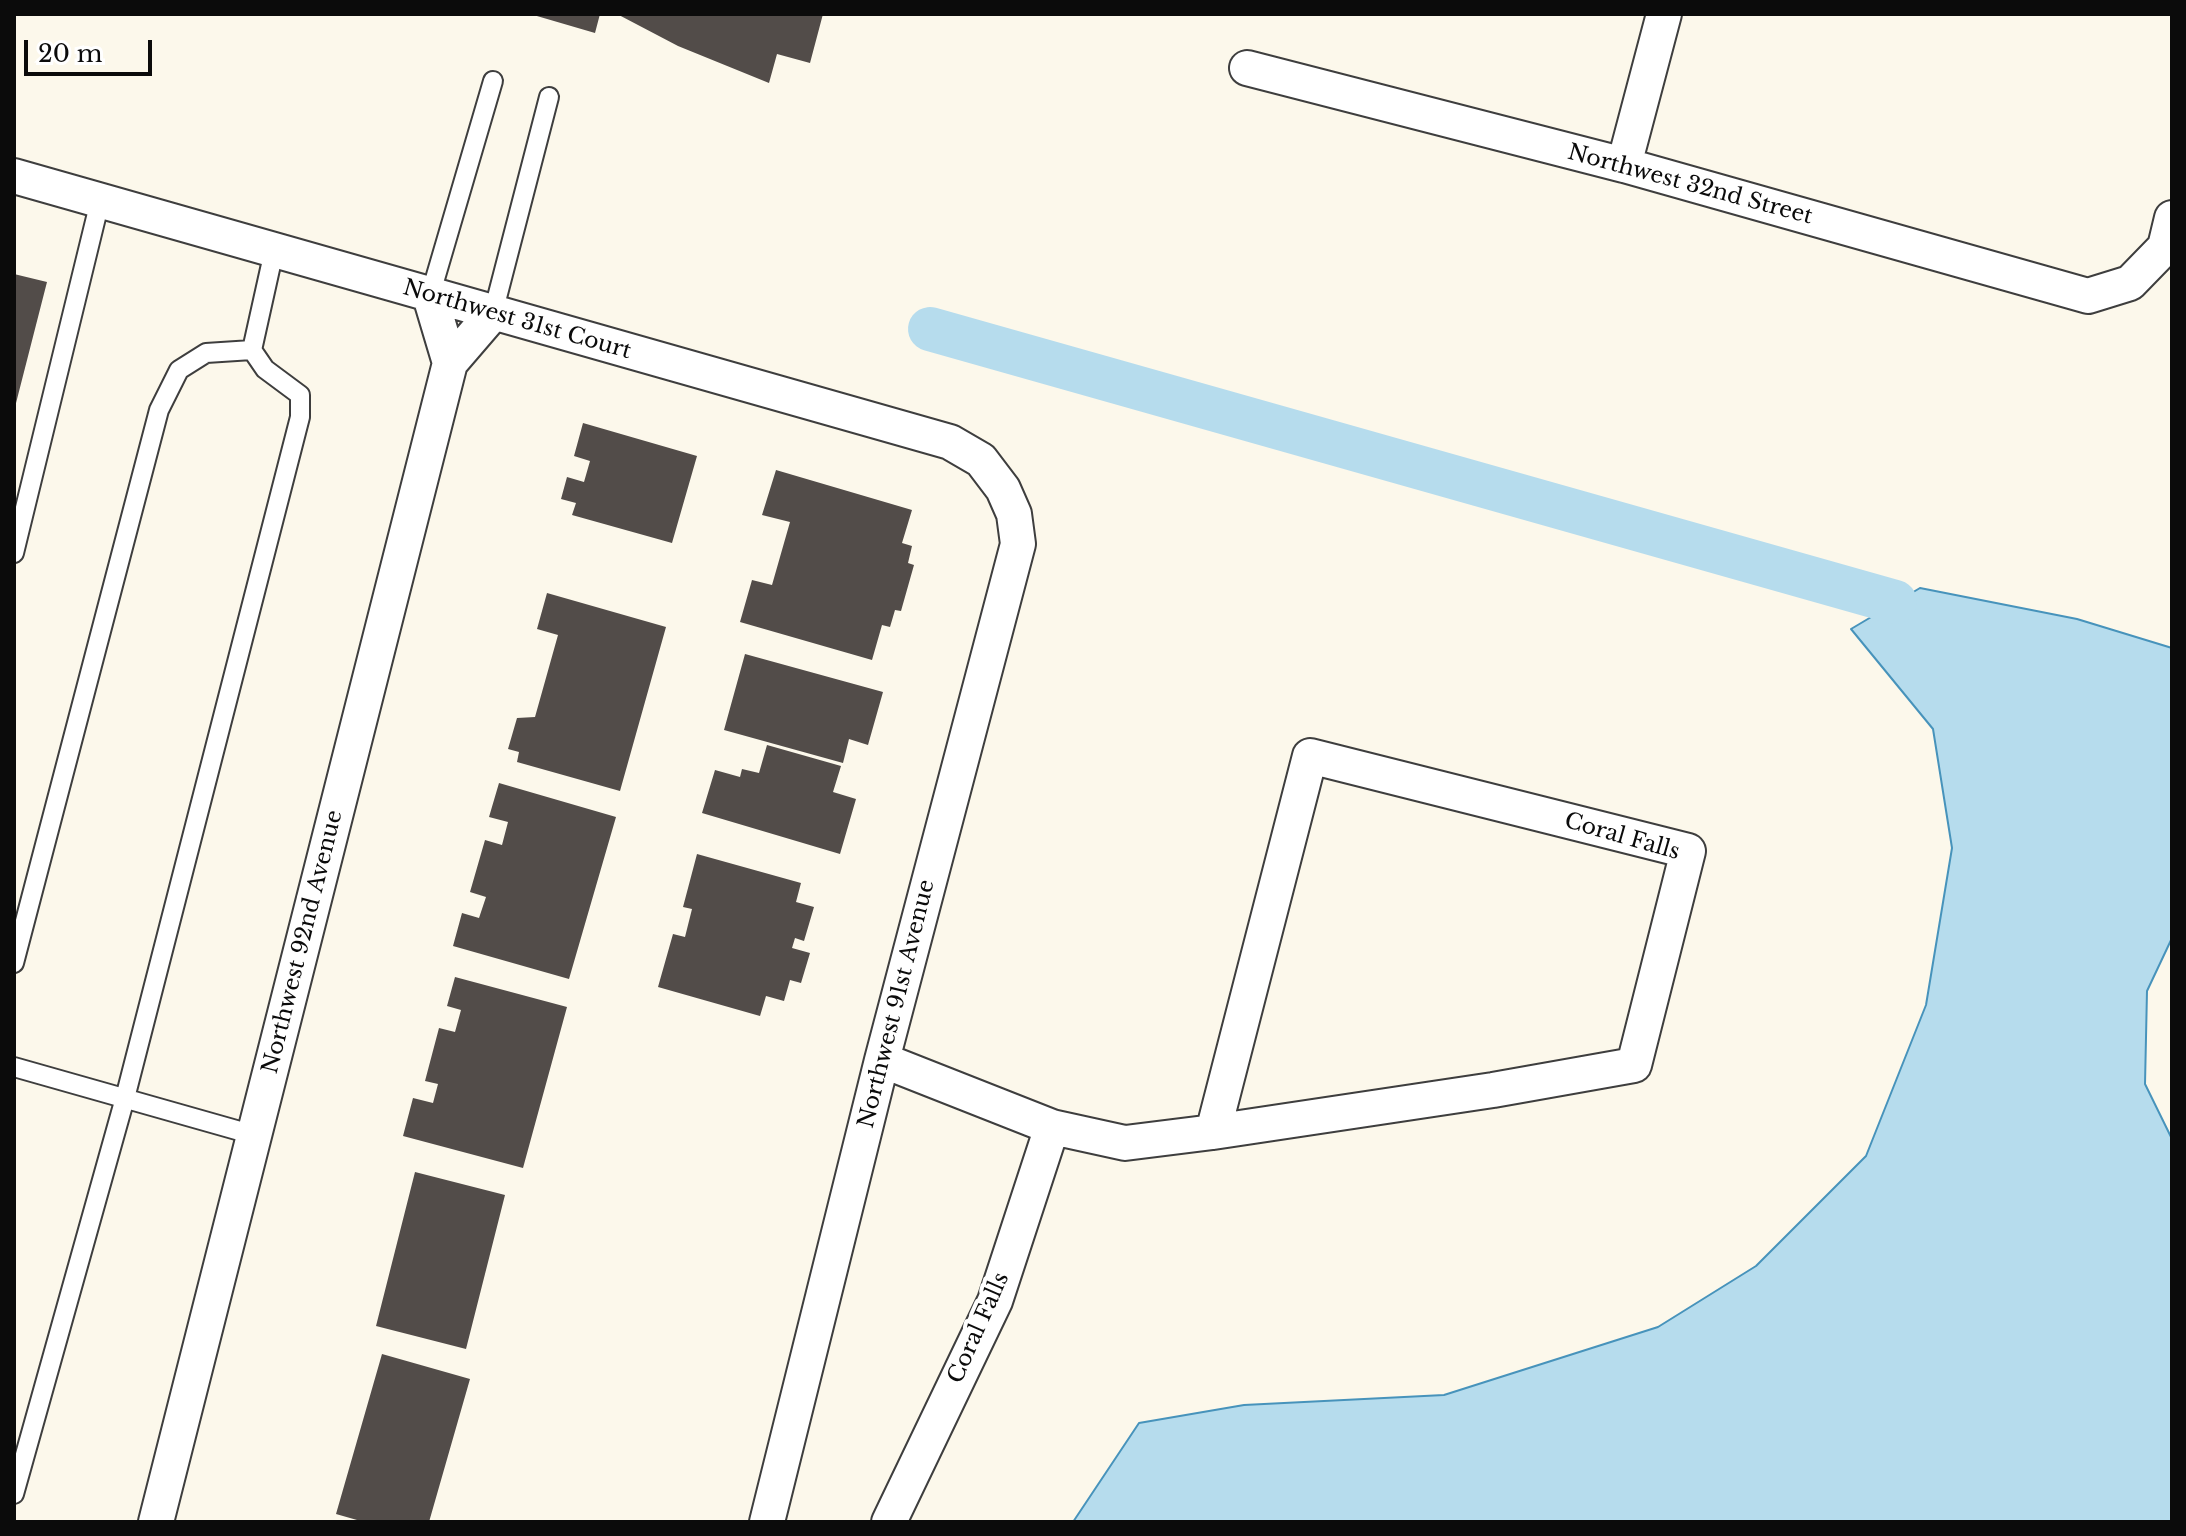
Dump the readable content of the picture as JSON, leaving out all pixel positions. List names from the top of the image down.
{
  "streets": {
    "street": [
      "Northwest 32nd Street",
      "Northwest 31st Court",
      "Coral Falls",
      "Northwest 92nd Avenue",
      "Northwest 91st Avenue"
    ]
  },
  "crossings": [
    ["Northwest 31st Court", "Northwest 92nd Avenue"],
    ["Northwest 31st Court", "Northwest 91st Avenue"],
    ["Coral Falls", "Northwest 91st Avenue"]
  ],
  "scale_bar": "20 m"
}
